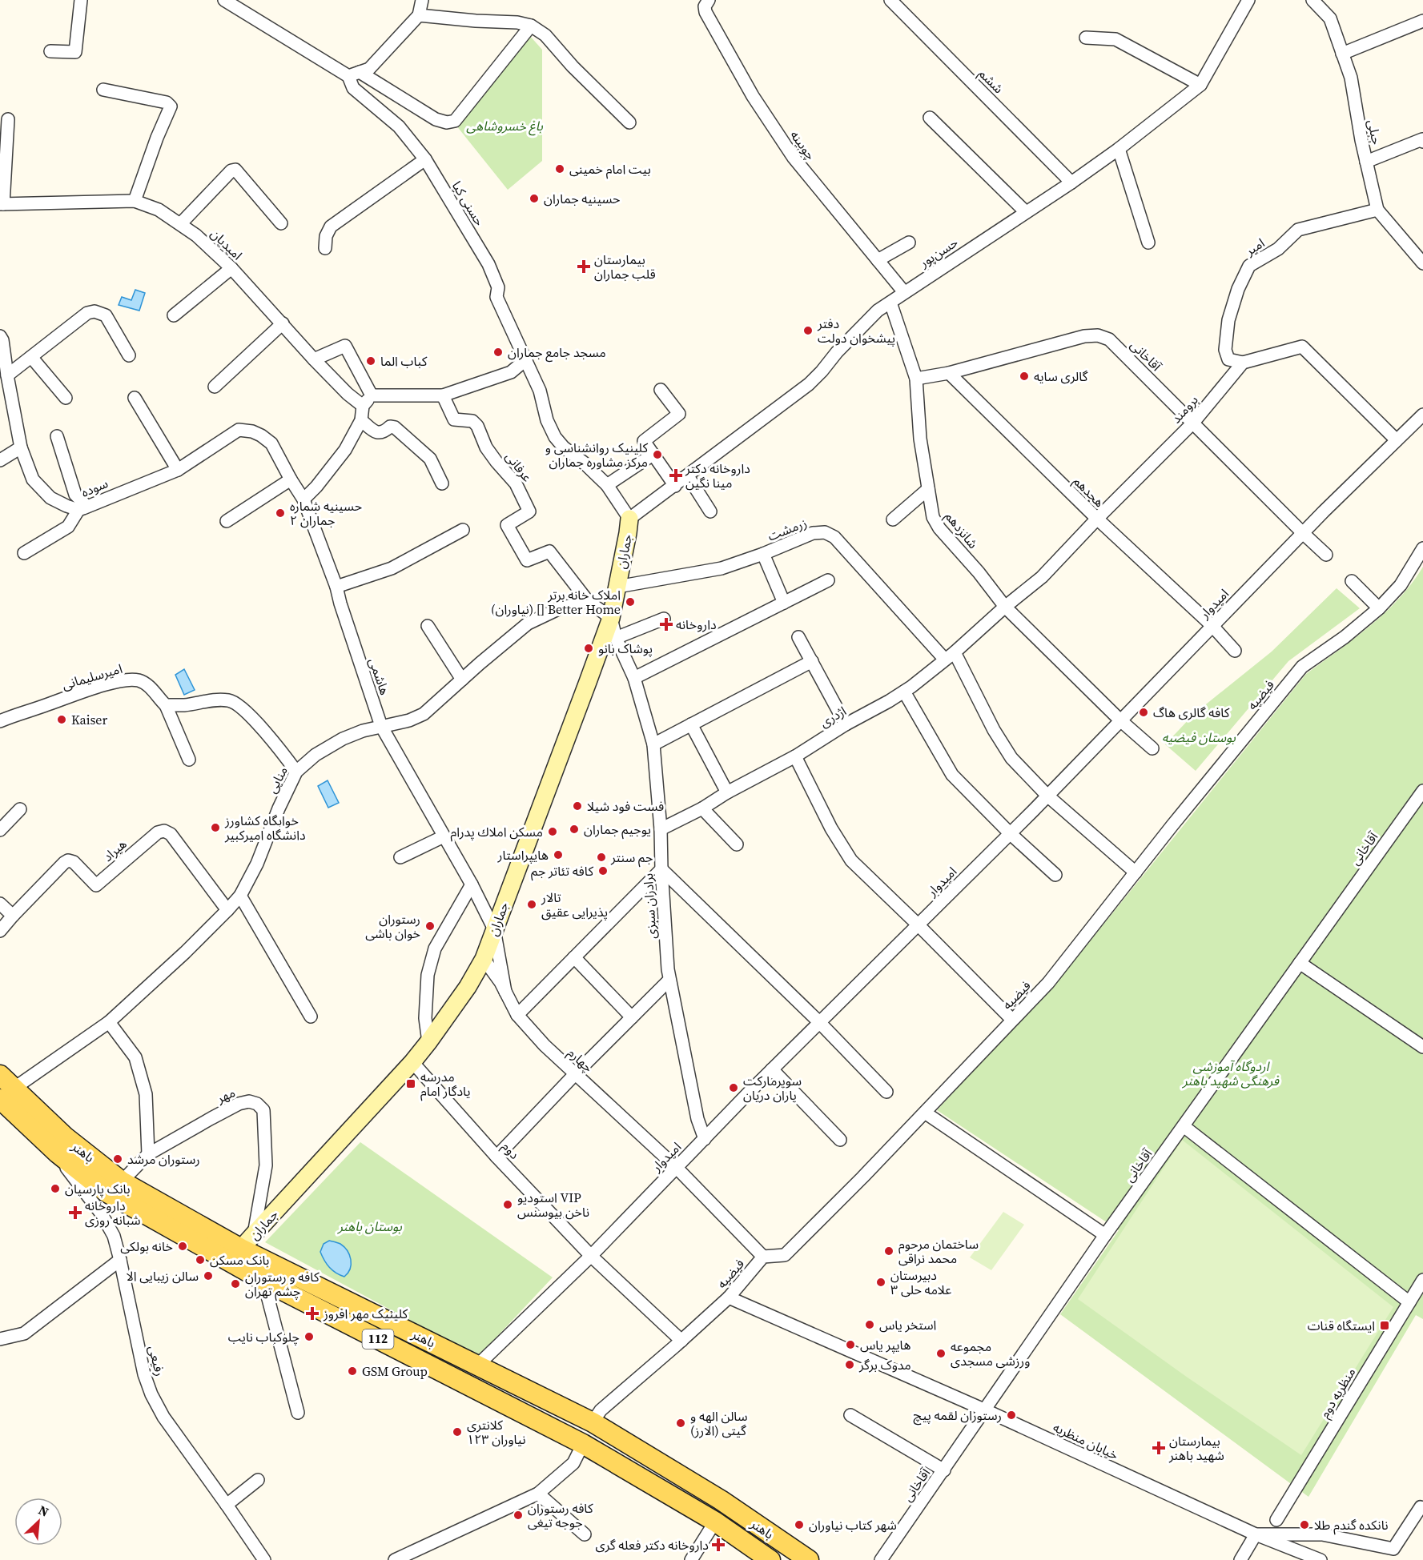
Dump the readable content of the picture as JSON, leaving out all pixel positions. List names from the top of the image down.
{
  "streets": {
    "main road": ["جماران", "باهنر", "112"],
    "street": [
      "ششم",
      "جبلی",
      "چوبینه",
      "حسنی کیا",
      "امیدیان",
      "امیر",
      "حسن‌پور",
      "آقاخانی",
      "برومند",
      "عرفانی",
      "سوده",
      "هجدهم",
      "زرمشت",
      "شانزدهم",
      "امیدوار",
      "امیرسلیمانی",
      "هاشمی",
      "فیضیه",
      "اژدری",
      "منایی",
      "هیراد",
      "برادران سبزی",
      "چهارم",
      "مهر",
      "دوم",
      "رفیعی",
      "منظریه دوم",
      "خیابان منظریه"
    ]
  },
  "crossings": [
    ["ششم", "حسن‌پور"],
    ["جبلی", "امیر"],
    ["چوبینه", "حسن‌پور"],
    ["حسنی کیا", "حسن‌پور"],
    ["حسنی کیا", "جماران"],
    ["امیر", "برومند"],
    ["حسن‌پور", "شانزدهم"],
    ["حسن‌پور", "جماران"],
    ["آقاخانی", "برومند"],
    ["آقاخانی", "هجدهم"],
    ["آقاخانی", "شانزدهم"],
    ["آقاخانی", "امیدوار"],
    ["آقاخانی", "خیابان منظریه"],
    ["برومند", "هجدهم"],
    ["برومند", "شانزدهم"],
    ["برومند", "اژدری"],
    ["عرفانی", "جماران"],
    ["عرفانی", "منایی"],
    ["عرفانی", "برادران سبزی"],
    ["سوده", "هاشمی"],
    ["هجدهم", "امیدوار"],
    ["زرمشت", "جماران"],
    ["زرمشت", "امیدوار"],
    ["زرمشت", "فیضیه"],
    ["زرمشت", "اژدری"],
    ["شانزدهم", "امیدوار"],
    ["شانزدهم", "اژدری"],
    ["جماران", "هاشمی"],
    ["جماران", "برادران سبزی"],
    ["جماران", "چهارم"],
    ["جماران", "مهر"],
    ["جماران", "دوم"],
    ["جماران", "باهنر"],
    ["امیدوار", "برادران سبزی"],
    ["امیدوار", "چهارم"],
    ["امیدوار", "دوم"],
    ["امیدوار", "باهنر"],
    ["هاشمی", "منایی"],
    ["هاشمی", "چهارم"],
    ["فیضیه", "چهارم"],
    ["فیضیه", "دوم"],
    ["فیضیه", "باهنر"],
    ["فیضیه", "خیابان منظریه"],
    ["اژدری", "برادران سبزی"],
    ["منایی", "هیراد"],
    ["منایی", "باهنر"],
    ["مهر", "باهنر"],
    ["باهنر", "رفیعی"]
  ],
  "parks": [
    "باغ خسروشاهی",
    "بوستان فیضیه",
    "اردوگاه آموزشی فرهنگی شهید باهنر",
    "بوستان باهنر"
  ],
  "places": {
    "other": [
      "بیت امام خمینی",
      "حسینیه جماران",
      "دفتر پیشخوان دولت",
      "مسجد جامع جماران",
      "كباب الما",
      "گالری سایه",
      "کلینیک روانشناسی و مرکز مشاوره جماران",
      "حسینیه شماره ۲ جماران",
      "املاک خانه برتر (نیاوران) [] Better Home",
      "پوشاک بانو",
      "کافه گالری هاگ",
      "Kaiser",
      "فست فود شیلا",
      "خوابگاه کشاورز دانشگاه امیرکبیر",
      "یوجیم جماران",
      "مسكن املاك پدرام",
      "هایپراستار",
      "جم سنتر",
      "کافه تئاتر جم",
      "تالار پذیرایی عقیق",
      "رستوران خوان باشی",
      "سوپرمارکت یاران دریان",
      "رستوران مرشد",
      "بانک پارسیان",
      "استودیو VIP ناخن بیوسنس",
      "خانه بولکی",
      "ساختمان مرحوم محمد نراقی",
      "بانک مسکن",
      "سالن زیبایی الا",
      "دبیرستان علامه حلی ۳",
      "کافه و رستوران چشم تهران",
      "استخر یاس",
      "چلوکباب نایب",
      "هایپر یاس",
      "مجموعه ورزشی مسجدی",
      "مدوک برگر",
      "GSM Group",
      "رستوران لقمه پیچ",
      "سالن الهه و گیتی (الارز)",
      "کلانتری ۱۲۳ نیاوران",
      "کافه رستوران جوجه تیغی",
      "شهر کتاب نیاوران",
      "نانکده گندم طلا"
    ],
    "health": [
      "بیمارستان قلب جماران",
      "داروخانه دکتر مینا نگین",
      "داروخانه",
      "داروخانه شبانه روزی",
      "کلینیک مهر افروز",
      "بیمارستان شهید باهنر",
      "داروخانه دکتر فعله گری"
    ],
    "transit": ["مدرسه یادگار امام", "ایستگاه قنات"]
  },
  "north": "top right"
}
